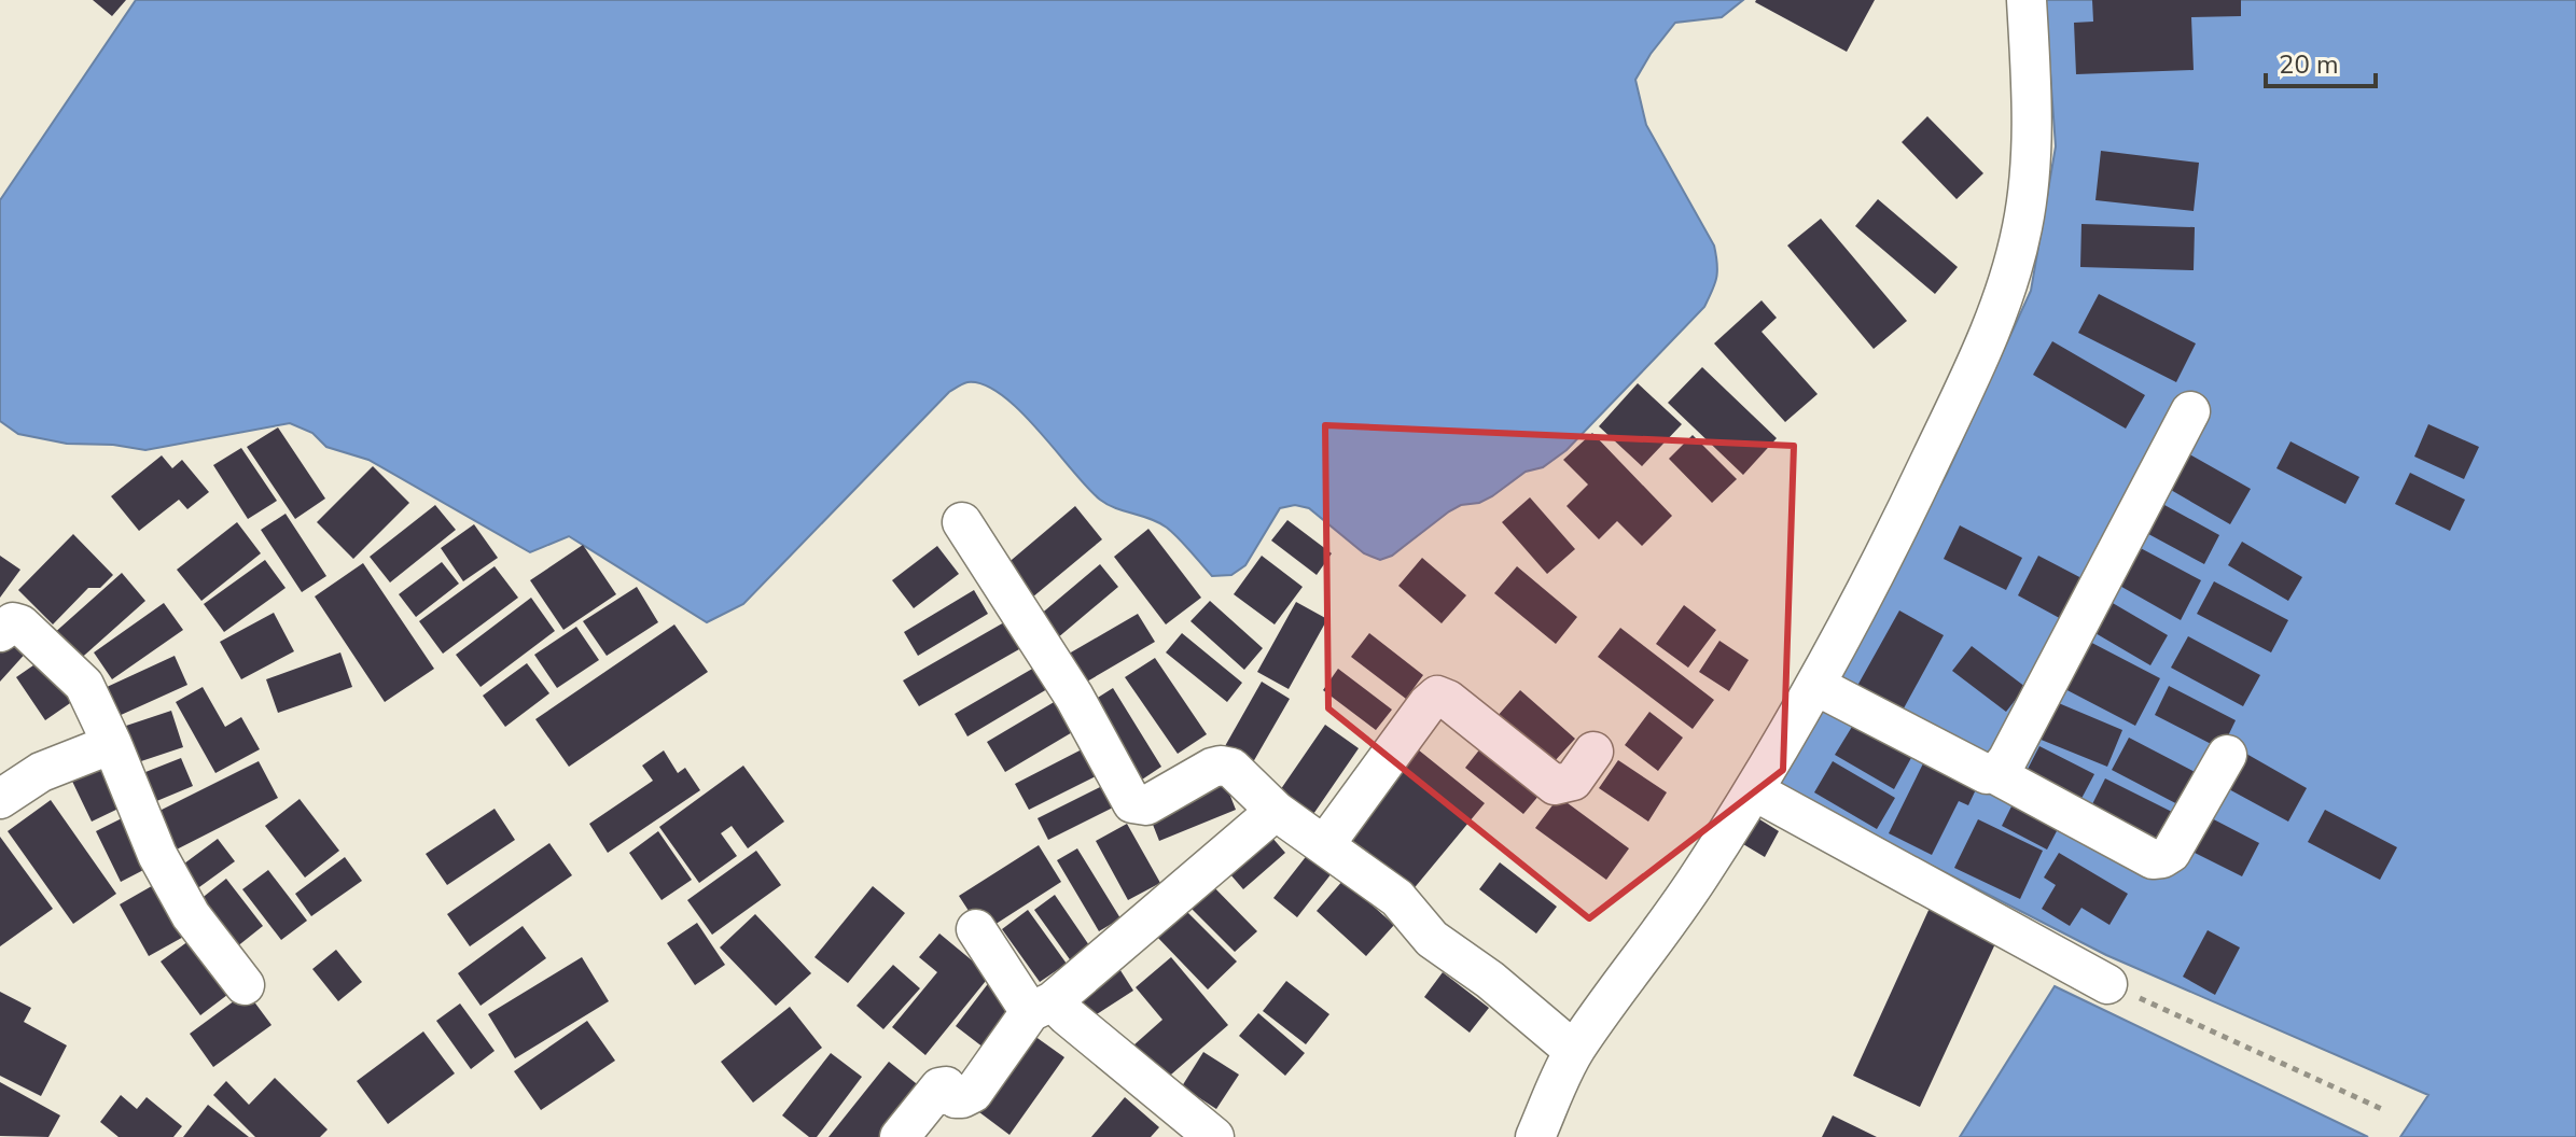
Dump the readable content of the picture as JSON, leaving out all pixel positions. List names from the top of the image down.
{
  "scale_bar": "20 m"
}
